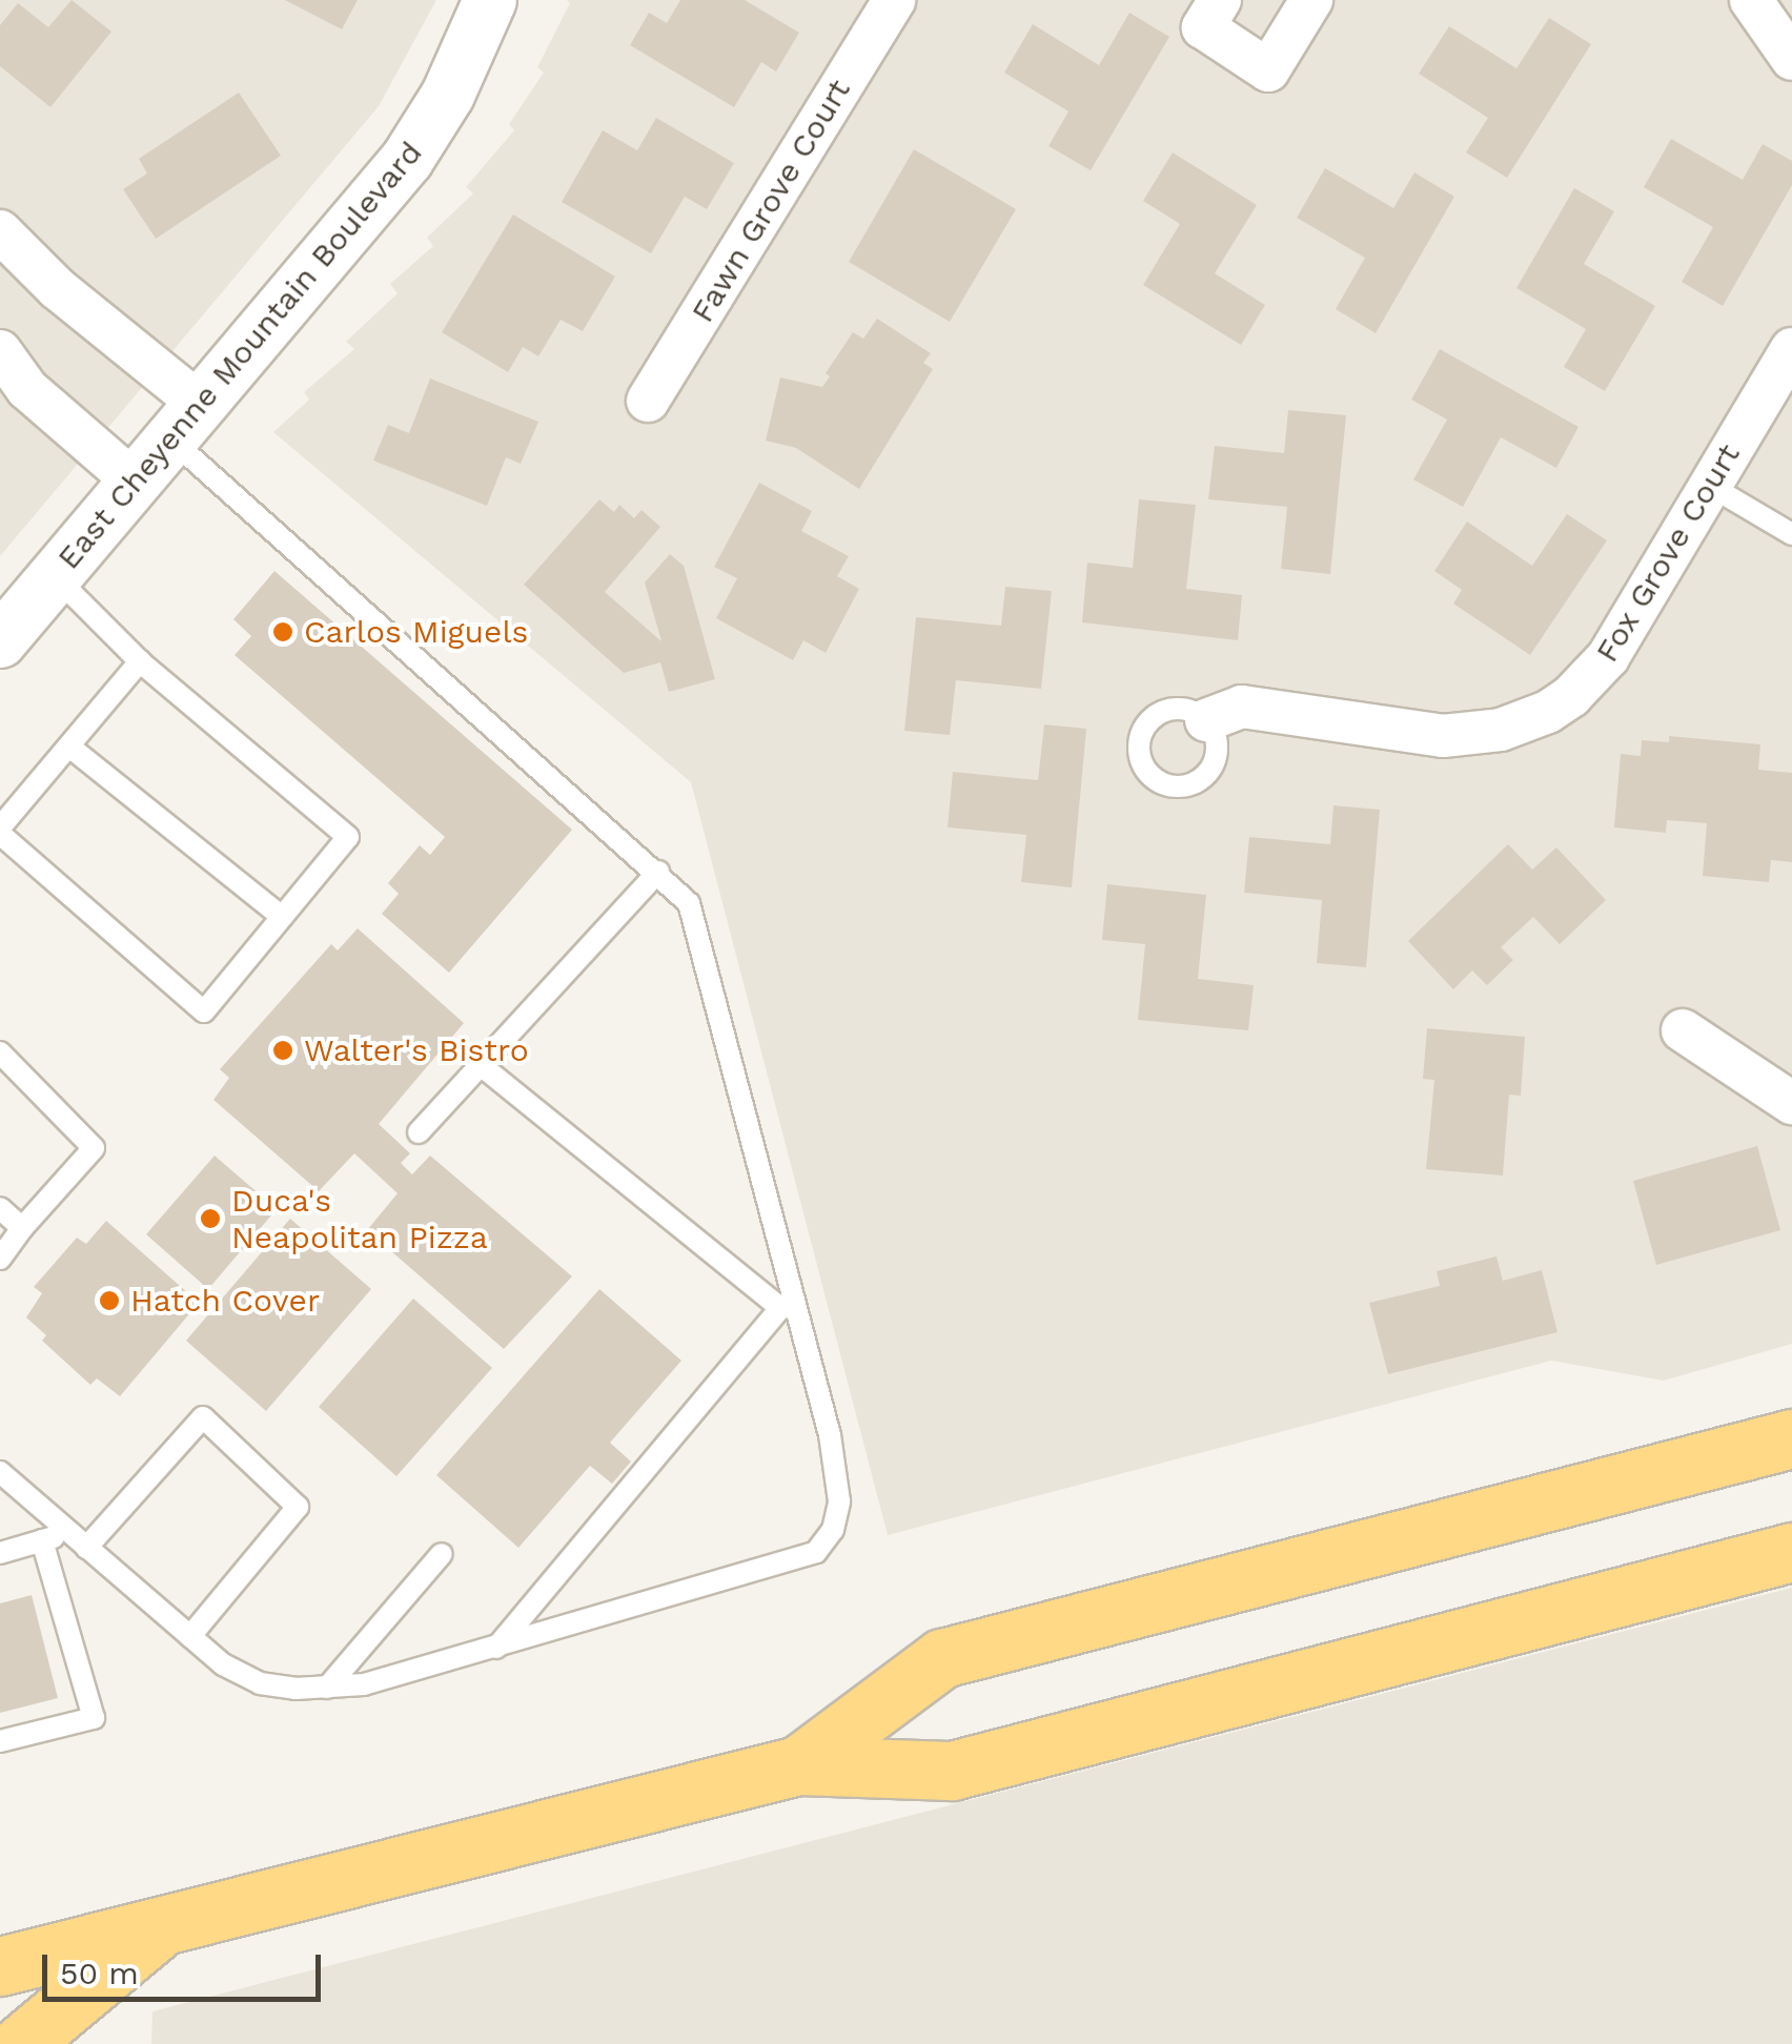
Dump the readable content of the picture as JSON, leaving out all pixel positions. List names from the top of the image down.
{
  "streets": {
    "street": ["Fawn Grove Court", "East Cheyenne Mountain Boulevard", "Fox Grove Court"]
  },
  "places": [
    "Carlos Miguels",
    "Walter's Bistro",
    "Duca's Neapolitan Pizza",
    "Hatch Cover"
  ],
  "scale_bar": "50 m"
}
